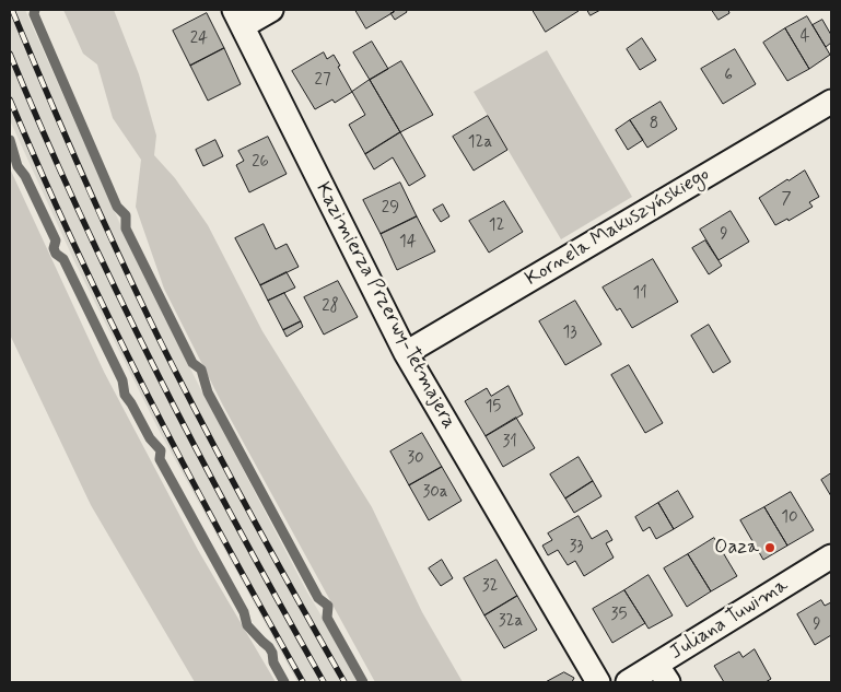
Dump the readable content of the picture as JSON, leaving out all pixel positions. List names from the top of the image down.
{
  "streets": {
    "street": ["Kornela Makuszyńskiego", "Kazimierza Przerwy-Tetmajera", "Juliana Tuwima"]
  },
  "crossings": [
    ["Kornela Makuszyńskiego", "Kazimierza Przerwy-Tetmajera"]
  ],
  "places": ["Oaza"],
  "house_numbers": [
    "4",
    "24",
    "6",
    "27",
    "8",
    "12a",
    "26",
    "7",
    "29",
    "12",
    "9",
    "14",
    "11",
    "28",
    "13",
    "15",
    "31",
    "30",
    "30a",
    "10",
    "33",
    "32",
    "35",
    "32a",
    "9"
  ]
}
